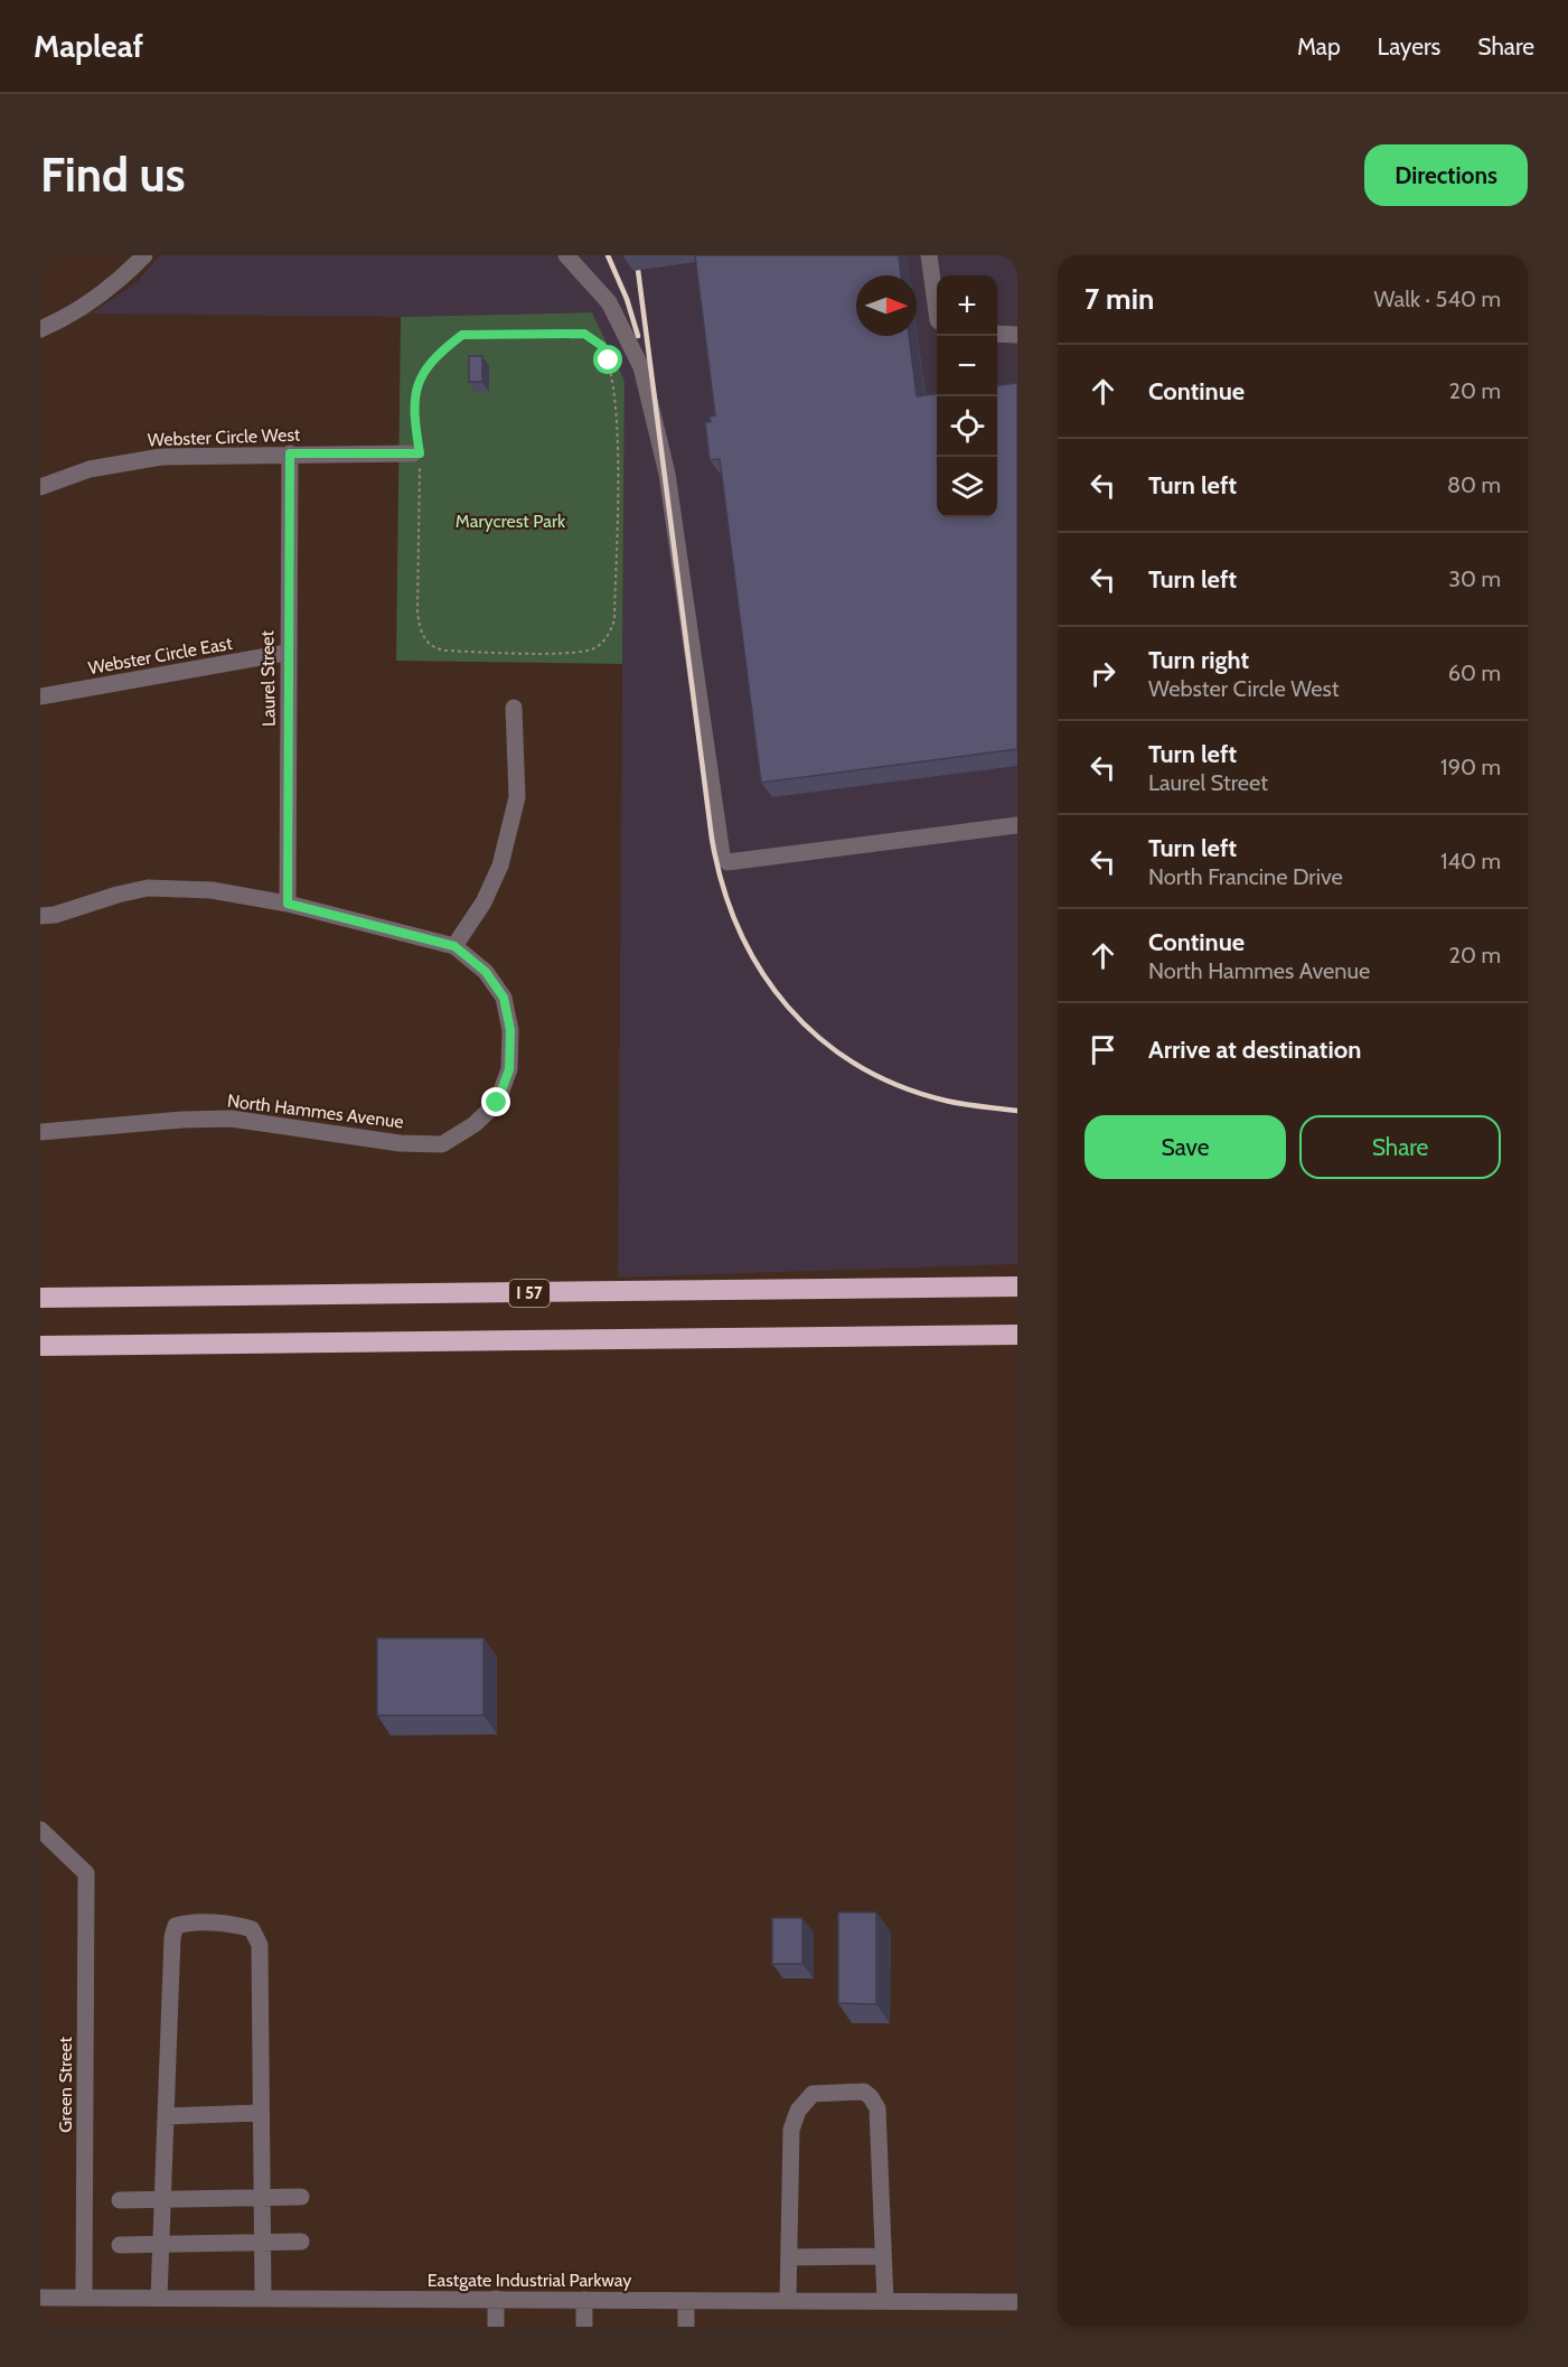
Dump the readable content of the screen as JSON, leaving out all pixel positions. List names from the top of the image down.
{
  "streets": {
    "highway": ["I 57"],
    "street": [
      "Webster Circle West",
      "Webster Circle East",
      "Laurel Street",
      "North Hammes Avenue",
      "Green Street",
      "Eastgate Industrial Parkway"
    ]
  },
  "crossings": [
    ["Webster Circle West", "Laurel Street"],
    ["Webster Circle East", "Laurel Street"],
    ["Green Street", "Eastgate Industrial Parkway"]
  ],
  "parks": ["Marycrest Park"],
  "north": "right",
  "page": {
    "header": "Mapleaf",
    "nav": ["Map", "Layers", "Share"],
    "buttons": [
      "Directions",
      ["Save", "Share"]
    ],
    "title": "Find us",
    "heading": ["7 min", "Walk · 540 m"],
    "map_buttons": ["+", "−"],
    "list": [
      ["Continue", "20 m"],
      ["Turn left", "80 m"],
      ["Turn left", "30 m"],
      ["Turn right", "Webster Circle West", "60 m"],
      ["Turn left", "Laurel Street", "190 m"],
      ["Turn left", "North Francine Drive", "140 m"],
      ["Continue", "North Hammes Avenue", "20 m"],
      "Arrive at destination"
    ]
  }
}
